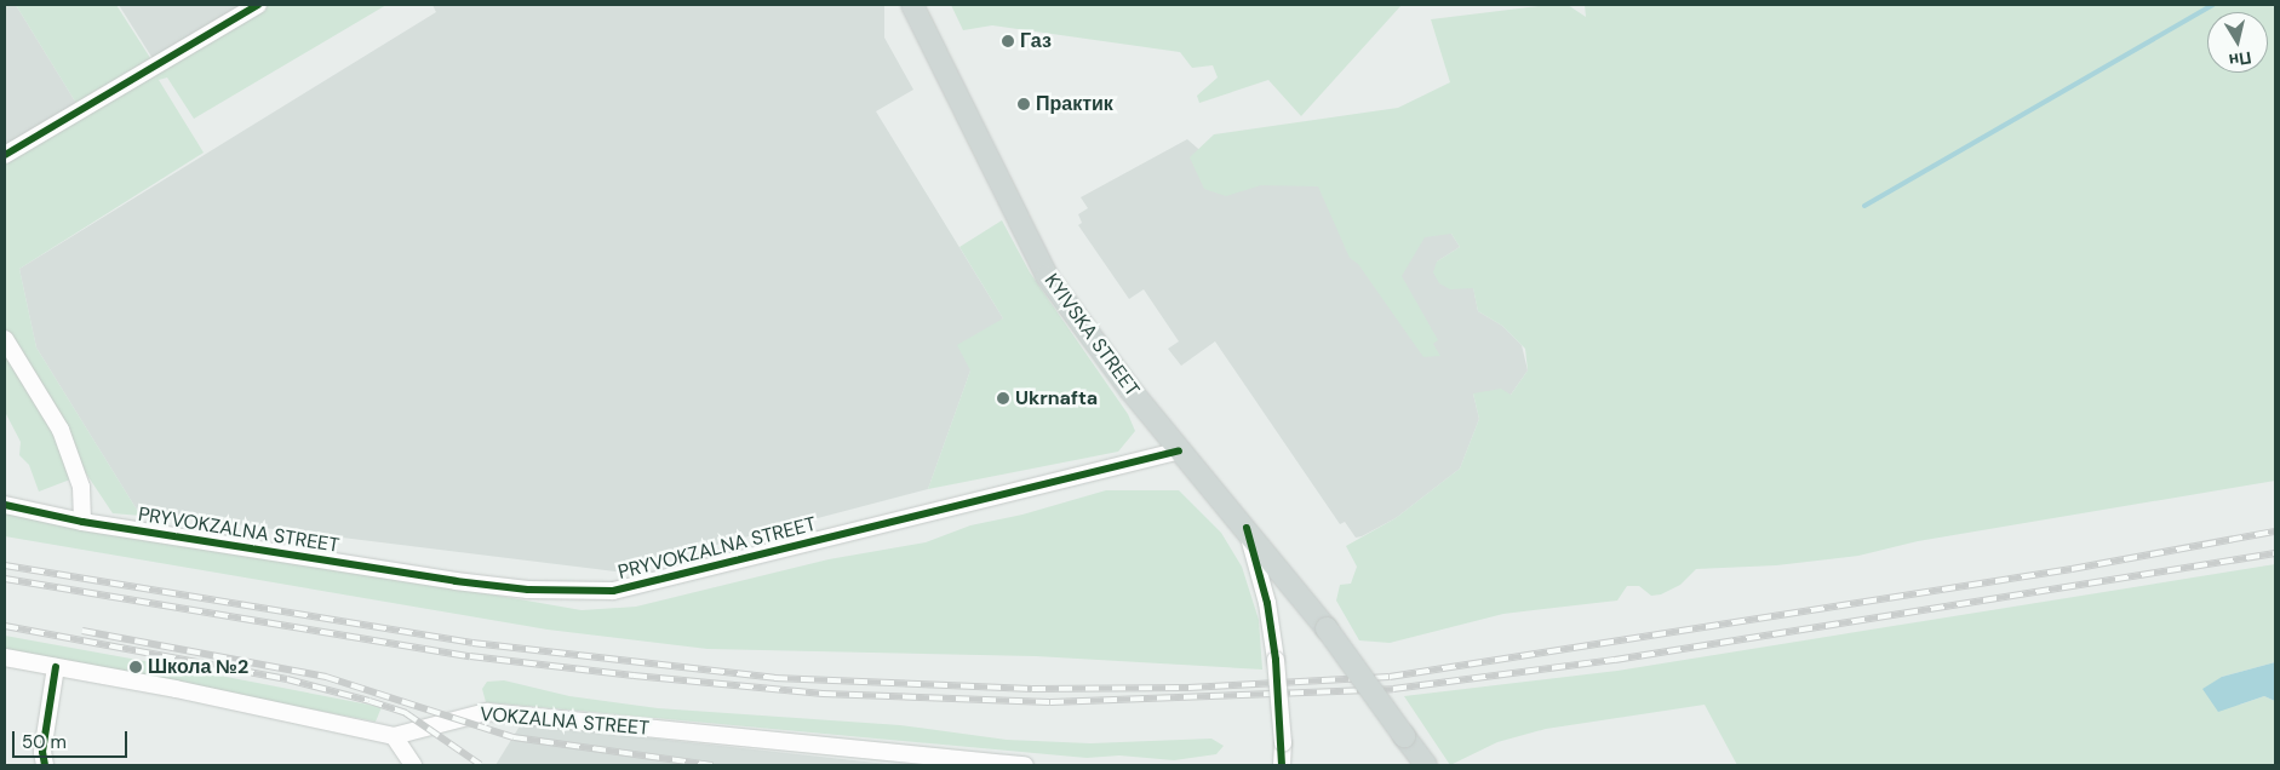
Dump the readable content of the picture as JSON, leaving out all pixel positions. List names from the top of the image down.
{
  "streets": {
    "main road": ["KYIVSKA STREET"],
    "street": ["PRYVOKZALNA STREET", "VOKZALNA STREET"]
  },
  "crossings": [
    ["KYIVSKA STREET", "PRYVOKZALNA STREET"]
  ],
  "places": [
    "Газ",
    "Практик",
    "Ukrnafta",
    "Школа №2"
  ],
  "scale_bar": "50 m",
  "north": "bottom"
}
